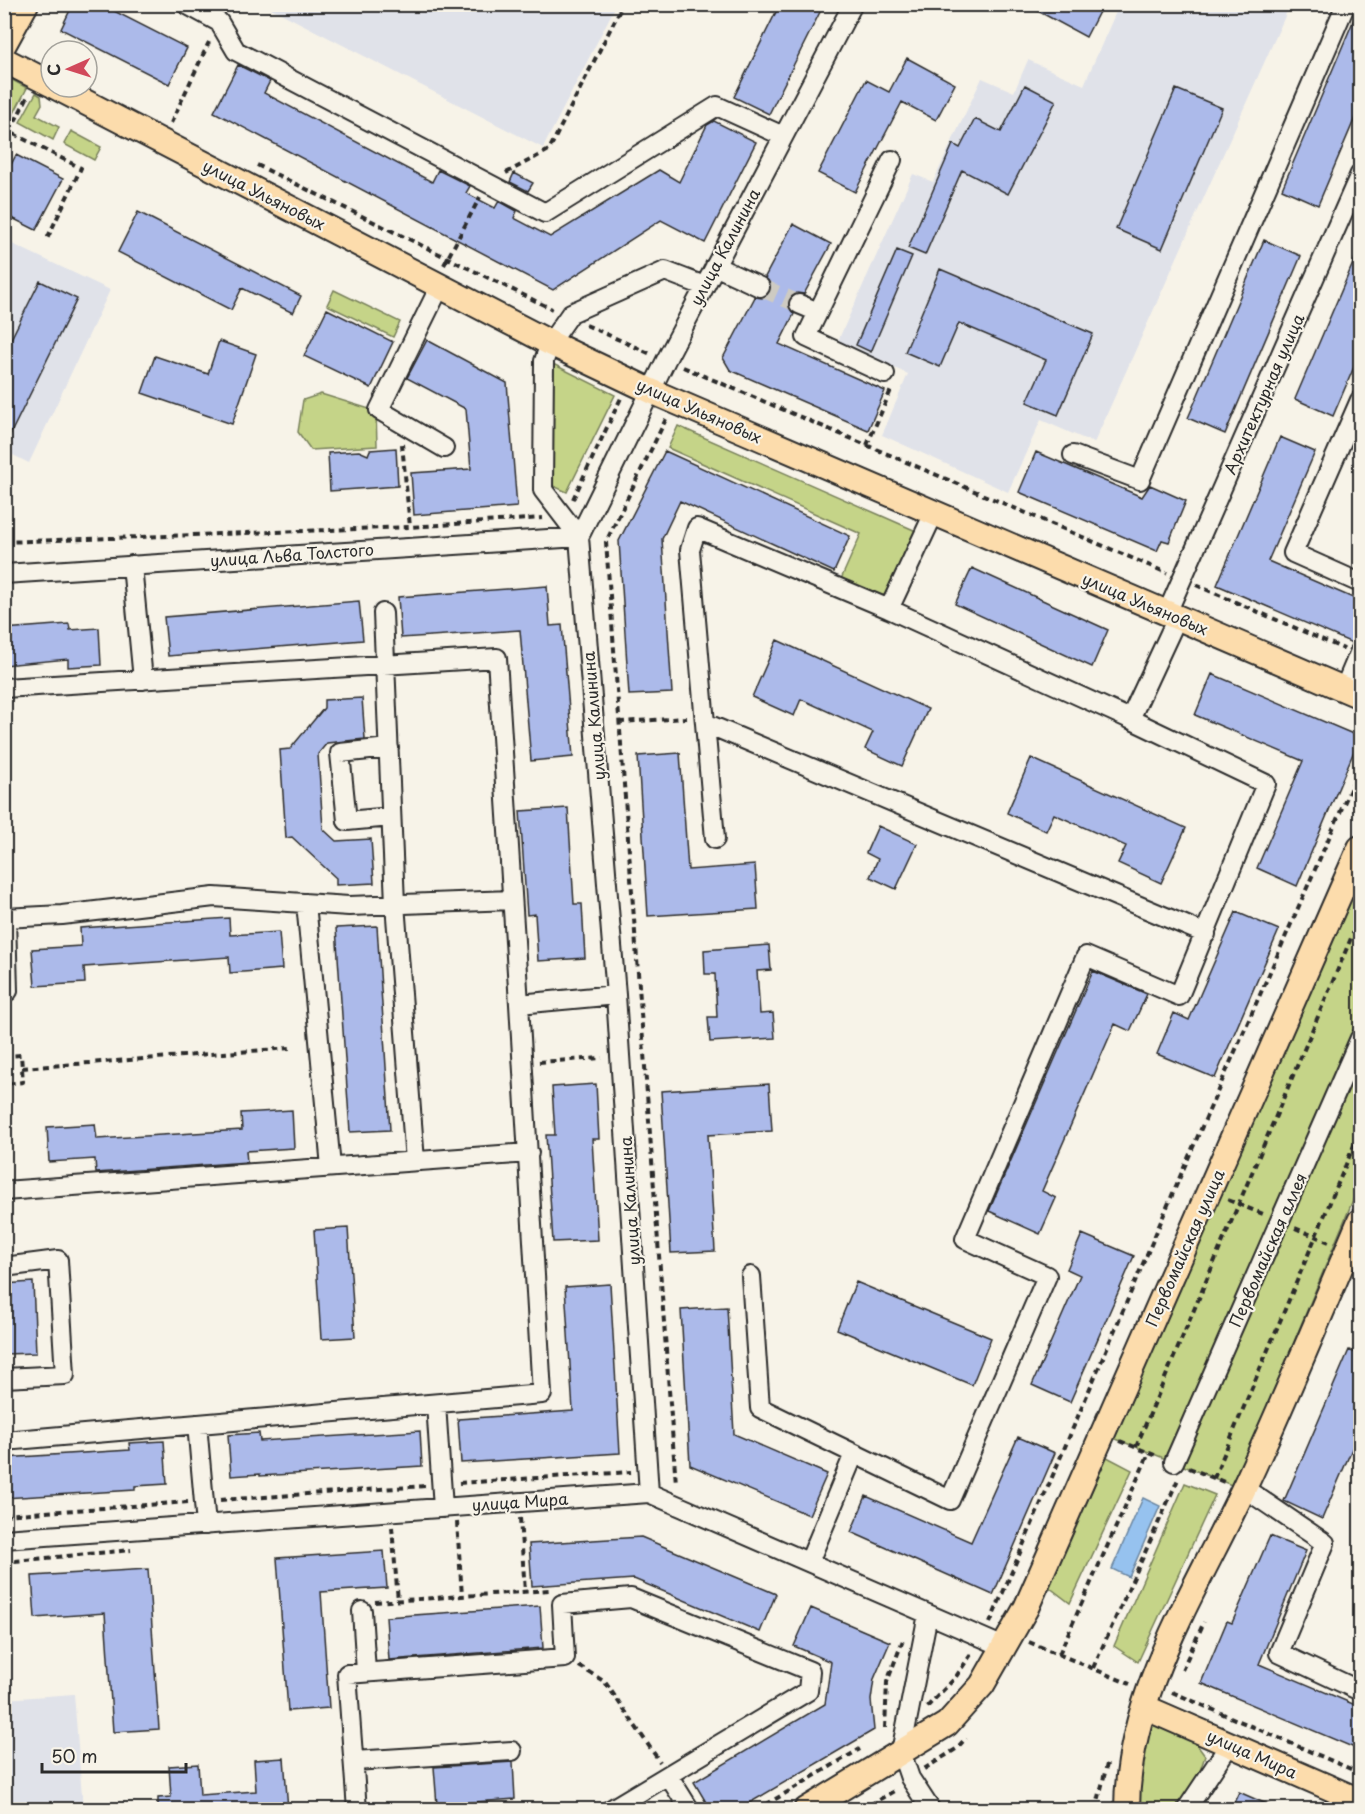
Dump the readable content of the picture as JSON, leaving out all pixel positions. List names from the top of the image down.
{
  "streets": {
    "main road": ["улица Ульяновых", "Первомайская улица", "улица Мира"],
    "street": [
      "улица Калинина",
      "Архитектурная улица",
      "улица Льва Толстого",
      "Первомайская аллея"
    ]
  },
  "crossings": [
    ["улица Ульяновых", "улица Калинина"],
    ["улица Ульяновых", "Архитектурная улица"],
    ["улица Калинина", "улица Льва Толстого"],
    ["улица Калинина", "улица Мира"],
    ["Первомайская улица", "улица Мира"]
  ],
  "scale_bar": "50 m",
  "north": "left"
}
